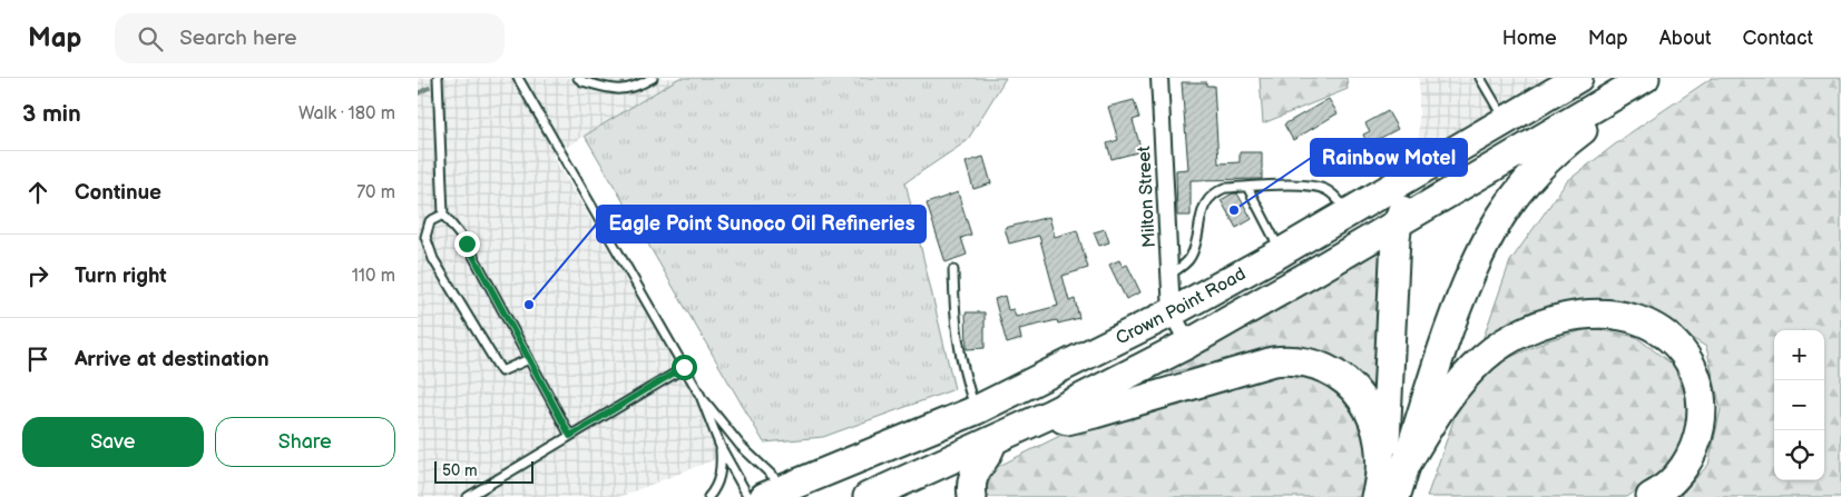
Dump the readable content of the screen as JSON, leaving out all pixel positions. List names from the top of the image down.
{
  "streets": {
    "highway": ["Crown Point Road"],
    "street": ["Milton Street"]
  },
  "crossings": [
    ["Milton Street", "Crown Point Road"]
  ],
  "places": ["Rainbow Motel", "Eagle Point Sunoco Oil Refineries"],
  "scale_bar": "50 m",
  "page": {
    "header": "Map",
    "search": "Search here",
    "nav": [
      "Home",
      "Map",
      "About",
      "Contact"
    ],
    "heading": ["3 min", "Walk · 180 m"],
    "list": [
      ["Continue", "70 m"],
      ["Turn right", "110 m"],
      "Arrive at destination"
    ],
    "map_buttons": ["+", "−"],
    "buttons": ["Save", "Share"],
    "scale": "50 m"
  }
}
